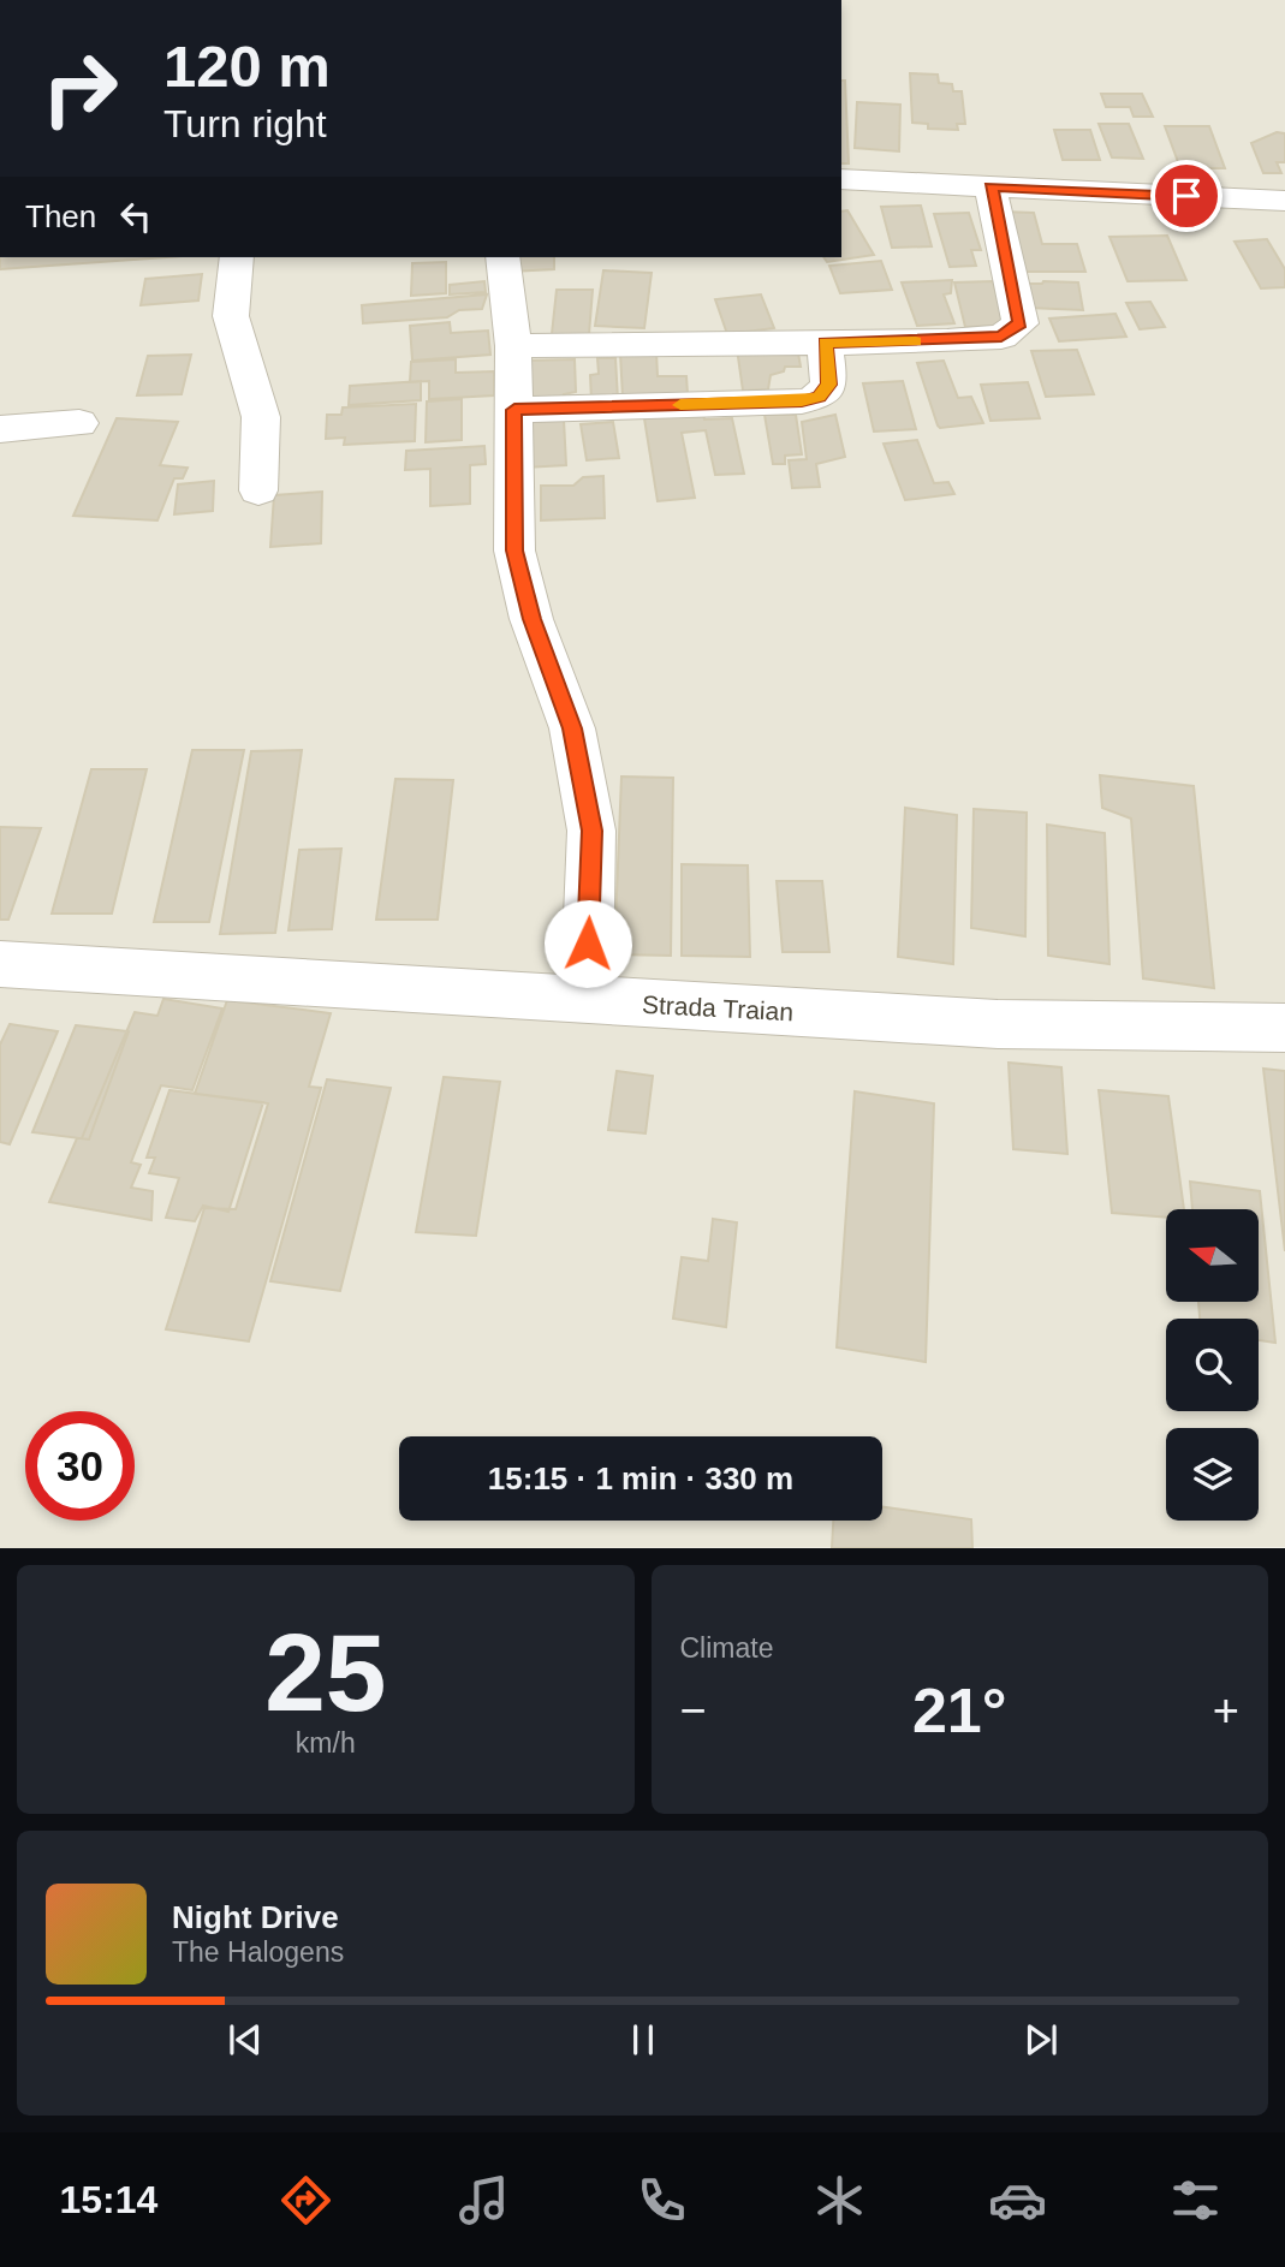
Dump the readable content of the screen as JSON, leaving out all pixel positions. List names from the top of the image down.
{
  "streets": {
    "street": ["Strada Traian"]
  },
  "north": "left",
  "page": {
    "turn": ["120 m", "Turn right"],
    "then": "Then",
    "limit": "30",
    "trip": "15:15 · 1 min · 330 m",
    "tile": [
      ["25", "km/h"],
      "Climate"
    ],
    "heat": ["−", "21°", "+"],
    "song": ["Night Drive", "The Halogens"],
    "tabs": "15:14"
  }
}
